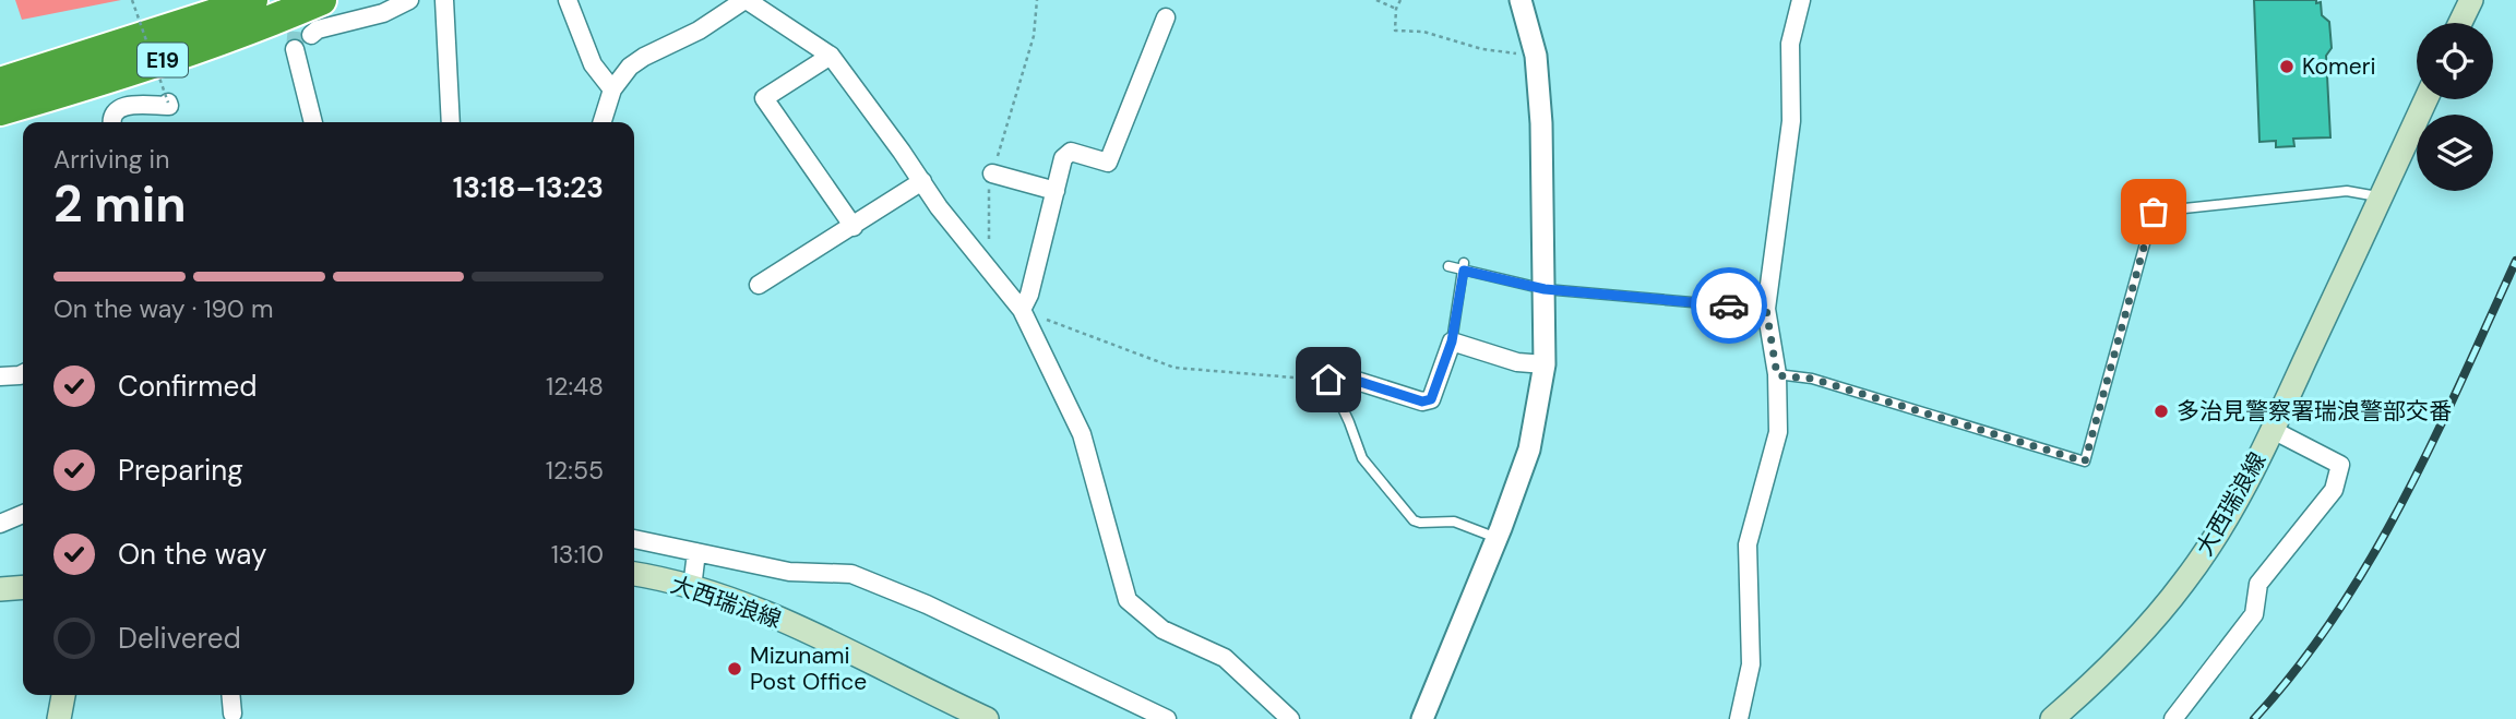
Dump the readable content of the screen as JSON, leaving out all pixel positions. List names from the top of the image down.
{
  "streets": {
    "highway": ["E19"],
    "main road": ["大西瑞浪線"]
  },
  "places": ["Komeri", "多治見警察署瑞浪警部交番", "Mizunami Post Office"],
  "page": {
    "heading": ["2 min", "Arriving in", "13:18–13:23"],
    "bar": "On the way · 190 m",
    "list": [
      ["Confirmed", "12:48"],
      ["Preparing", "12:55"],
      ["On the way", "13:10"],
      "Delivered"
    ]
  }
}
